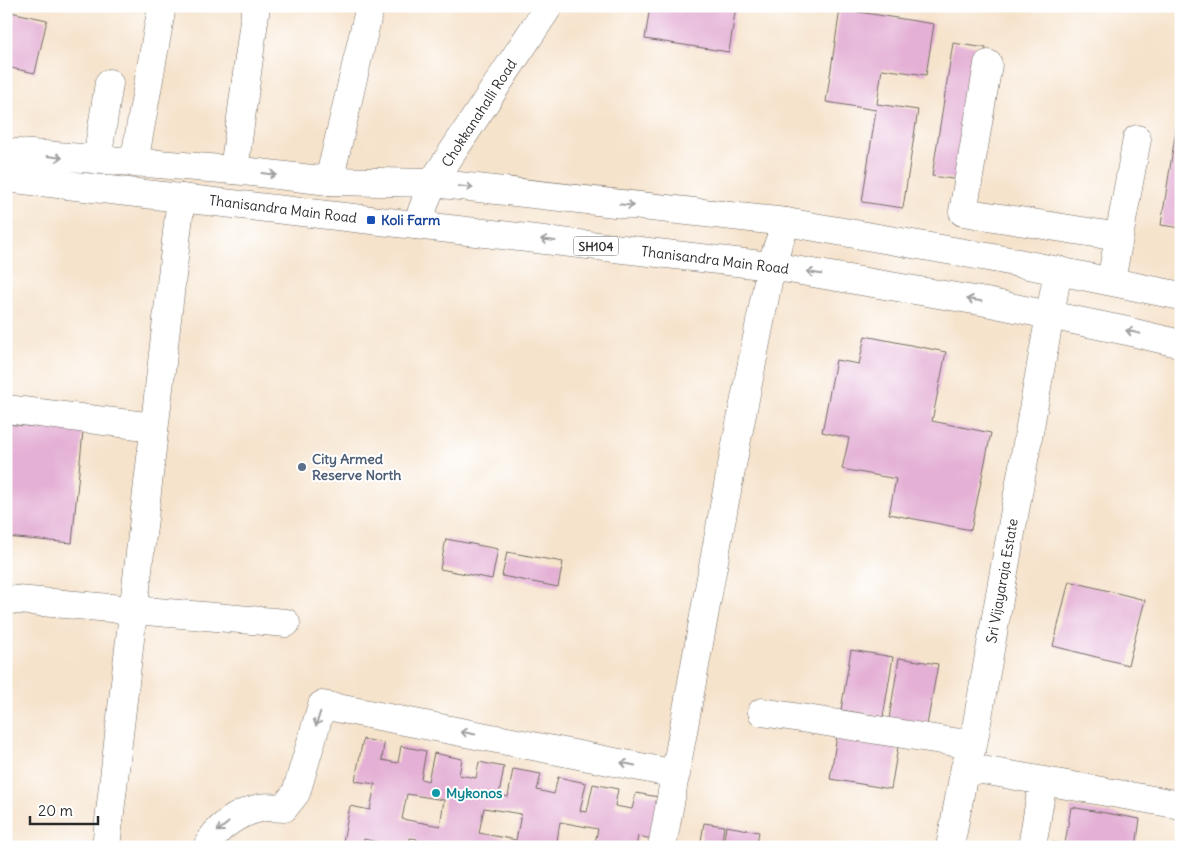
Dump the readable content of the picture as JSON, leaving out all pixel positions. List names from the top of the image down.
{
  "streets": {
    "street": [
      "Chokkanahalli Road",
      "Thanisandra Main Road",
      "SH104",
      "Sri Vijayaraja Estate"
    ]
  },
  "crossings": [
    ["Chokkanahalli Road", "Thanisandra Main Road"],
    ["Thanisandra Main Road", "Sri Vijayaraja Estate"]
  ],
  "places": {
    "transit": ["Koli Farm"],
    "other": ["City Armed Reserve North", "Mykonos"]
  },
  "scale_bar": "20 m"
}
